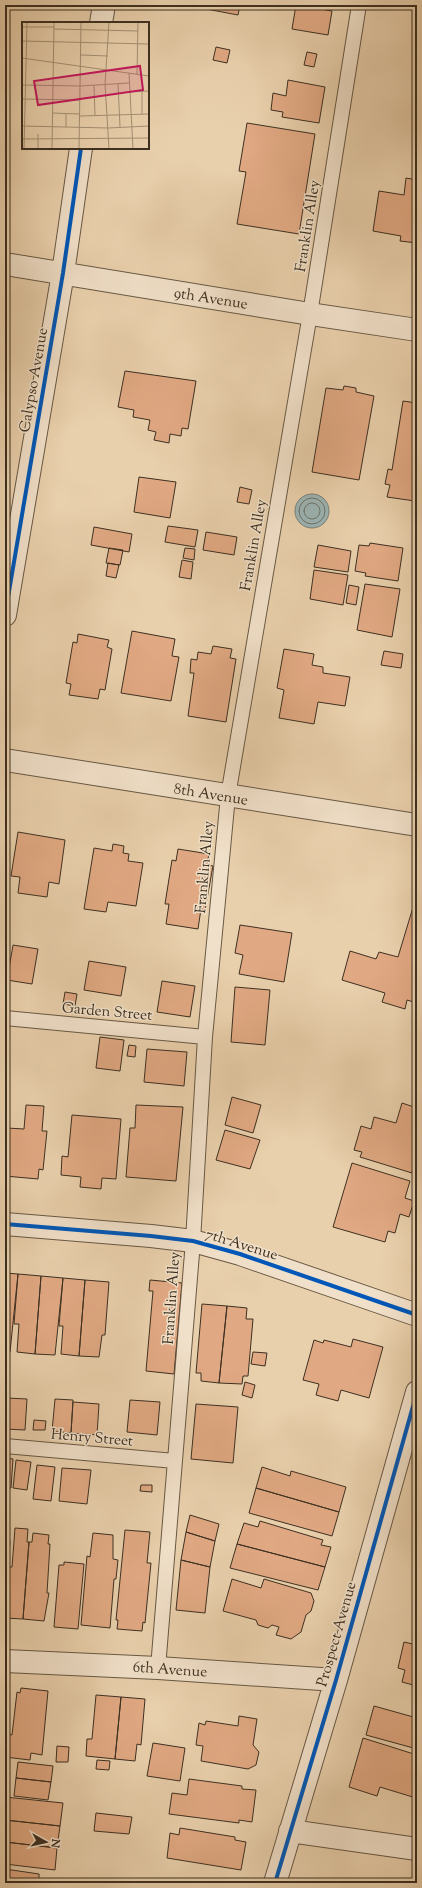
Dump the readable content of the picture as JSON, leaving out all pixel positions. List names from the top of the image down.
{
  "streets": {
    "street": [
      "9th Avenue",
      "Calypso Avenue",
      "8th Avenue",
      "7th Avenue",
      "Prospect Avenue",
      "6th Avenue"
    ],
    "lane": ["Franklin Alley", "Garden Street", "Henry Street"]
  },
  "crossings": [
    ["Franklin Alley", "9th Avenue"],
    ["Franklin Alley", "8th Avenue"],
    ["Franklin Alley", "Garden Street"],
    ["Franklin Alley", "7th Avenue"],
    ["Franklin Alley", "Henry Street"],
    ["Franklin Alley", "6th Avenue"],
    ["9th Avenue", "Calypso Avenue"],
    ["Prospect Avenue", "6th Avenue"]
  ],
  "north": "right"
}
